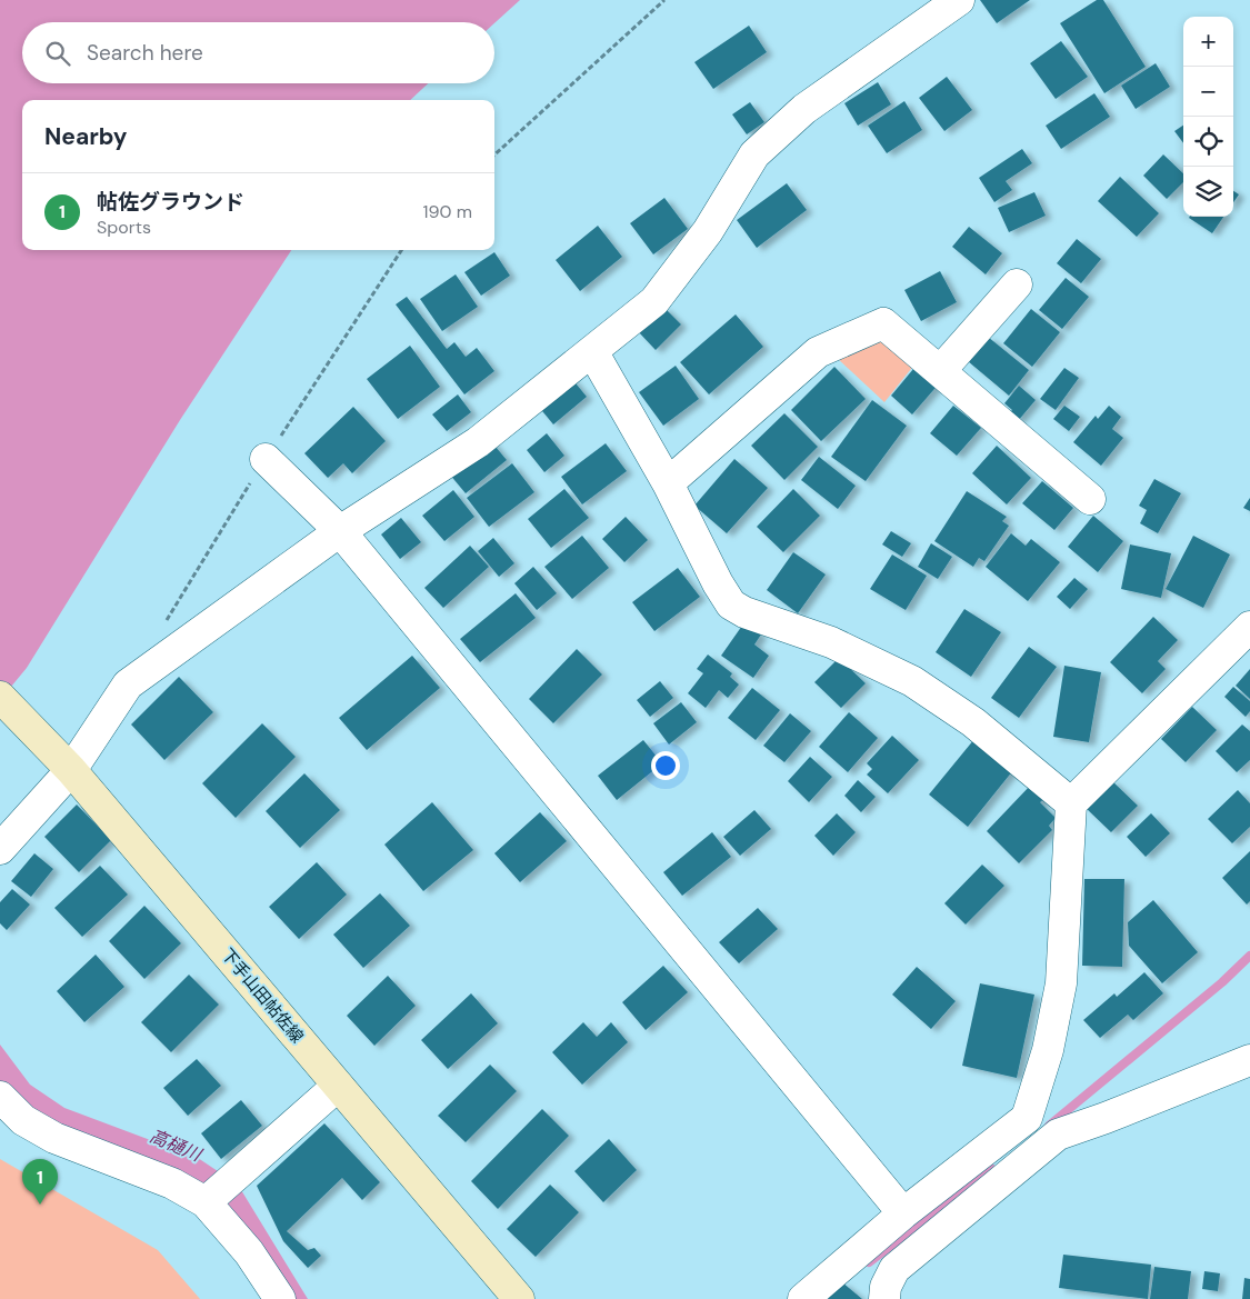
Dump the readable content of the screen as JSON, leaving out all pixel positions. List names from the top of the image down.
{
  "streets": {
    "main road": ["下手山田帖佐線"]
  },
  "water": ["高樋川"],
  "page": {
    "map_buttons": ["+", "−"],
    "search": "Search here",
    "heading": "Nearby",
    "list": [
      {
        "mark": "1",
        "name": "帖佐グラウンド",
        "note": "Sports",
        "value": "190 m"
      }
    ],
    "pins": "1"
  }
}
